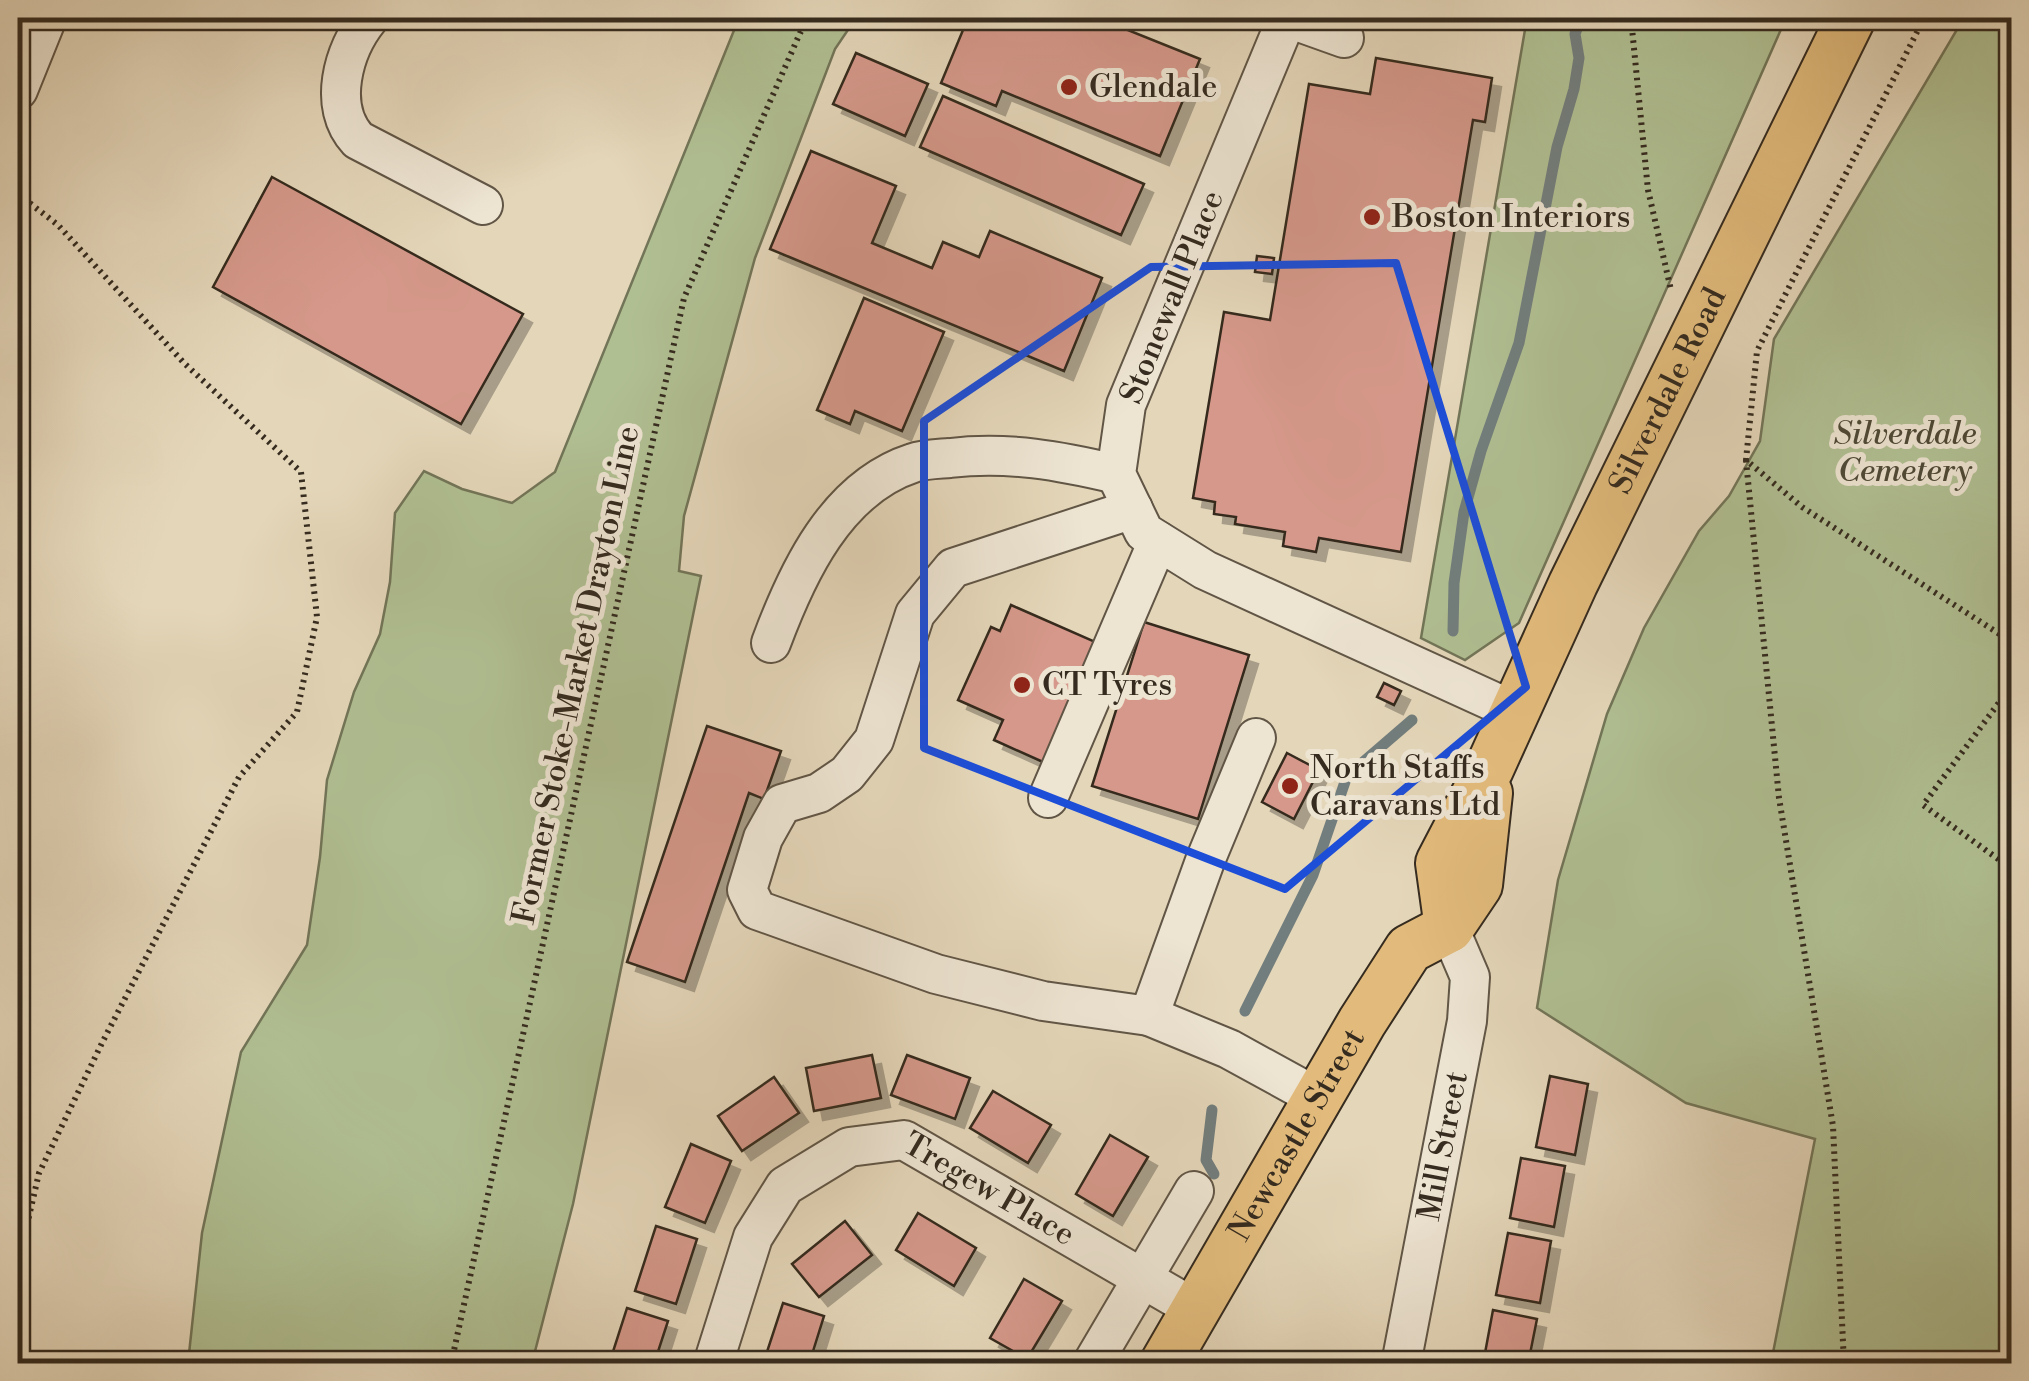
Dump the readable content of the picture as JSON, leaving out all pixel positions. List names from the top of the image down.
{
  "streets": {
    "main road": ["Silverdale Road", "Newcastle Street"],
    "street": ["Stonewall Place", "Mill Street", "Tregew Place"],
    "path": ["Former Stoke-Market Drayton Line"]
  },
  "crossings": [
    ["Silverdale Road", "Newcastle Street"],
    ["Silverdale Road", "Mill Street"],
    ["Newcastle Street", "Mill Street"],
    ["Newcastle Street", "Tregew Place"]
  ],
  "parks": ["Silverdale Cemetery"],
  "places": [
    "Glendale",
    "Boston Interiors",
    "CT Tyres",
    "North Staffs Caravans Ltd"
  ]
}
